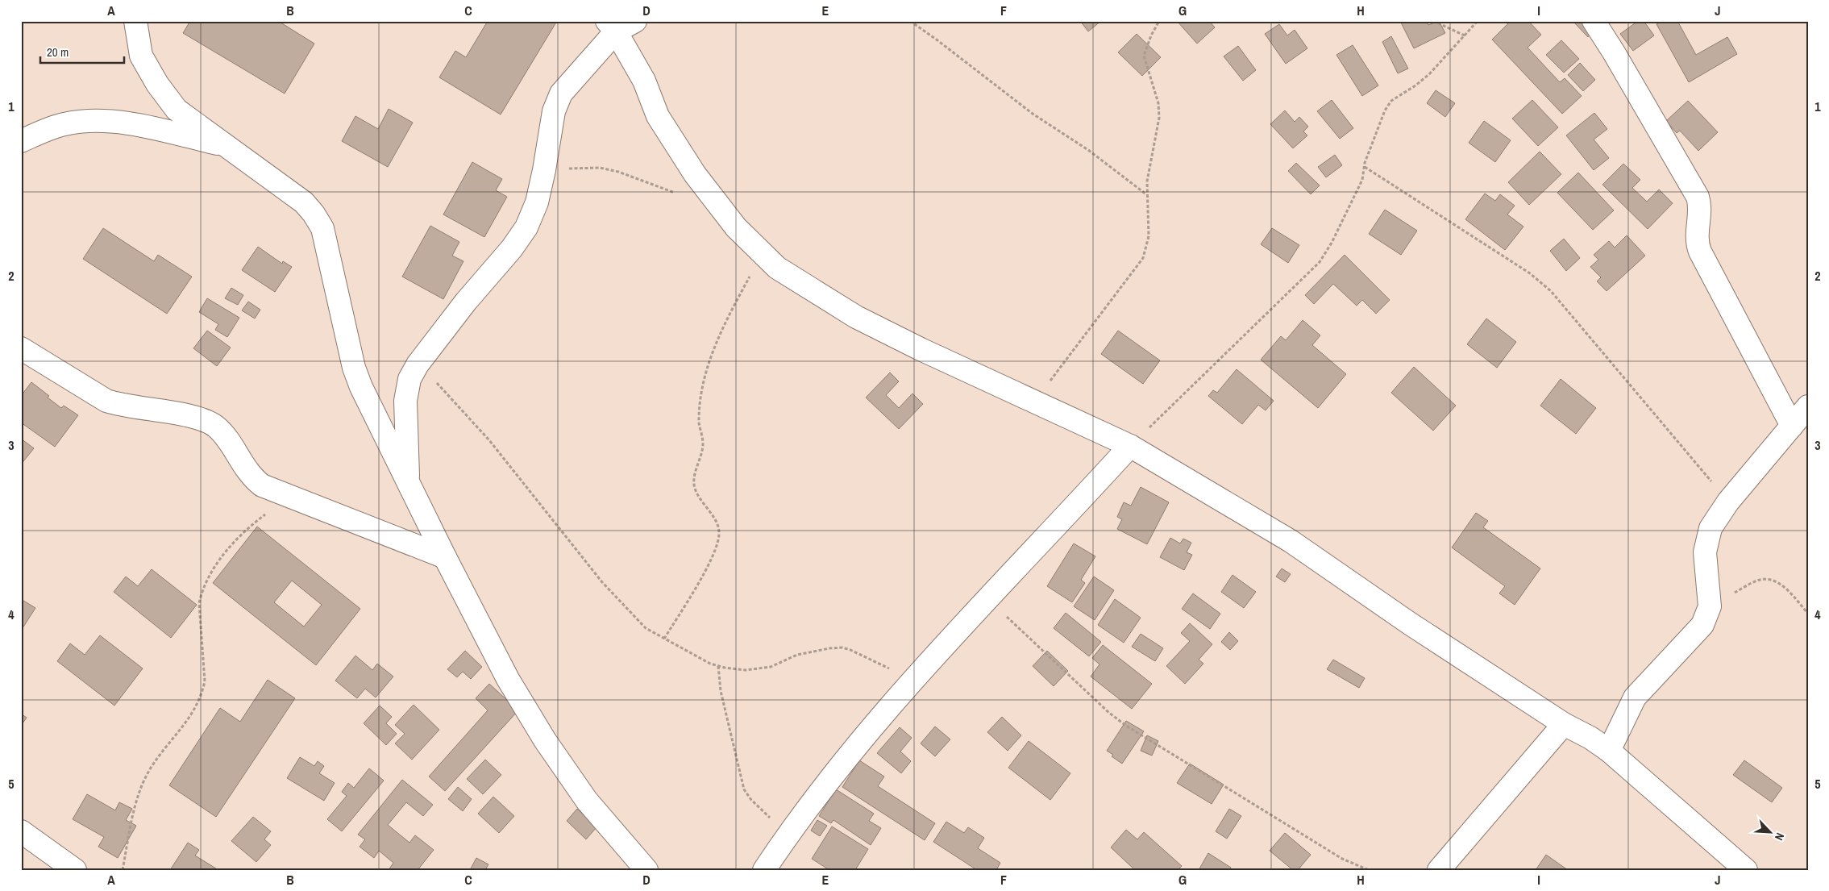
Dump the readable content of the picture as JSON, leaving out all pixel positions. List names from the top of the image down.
{
  "scale_bar": "20 m",
  "north": "bottom right",
  "grid": {
    "columns": [
      "A",
      "B",
      "C",
      "D",
      "E",
      "F",
      "G",
      "H",
      "I",
      "J"
    ],
    "rows": [
      "1",
      "2",
      "3",
      "4",
      "5"
    ]
  }
}
